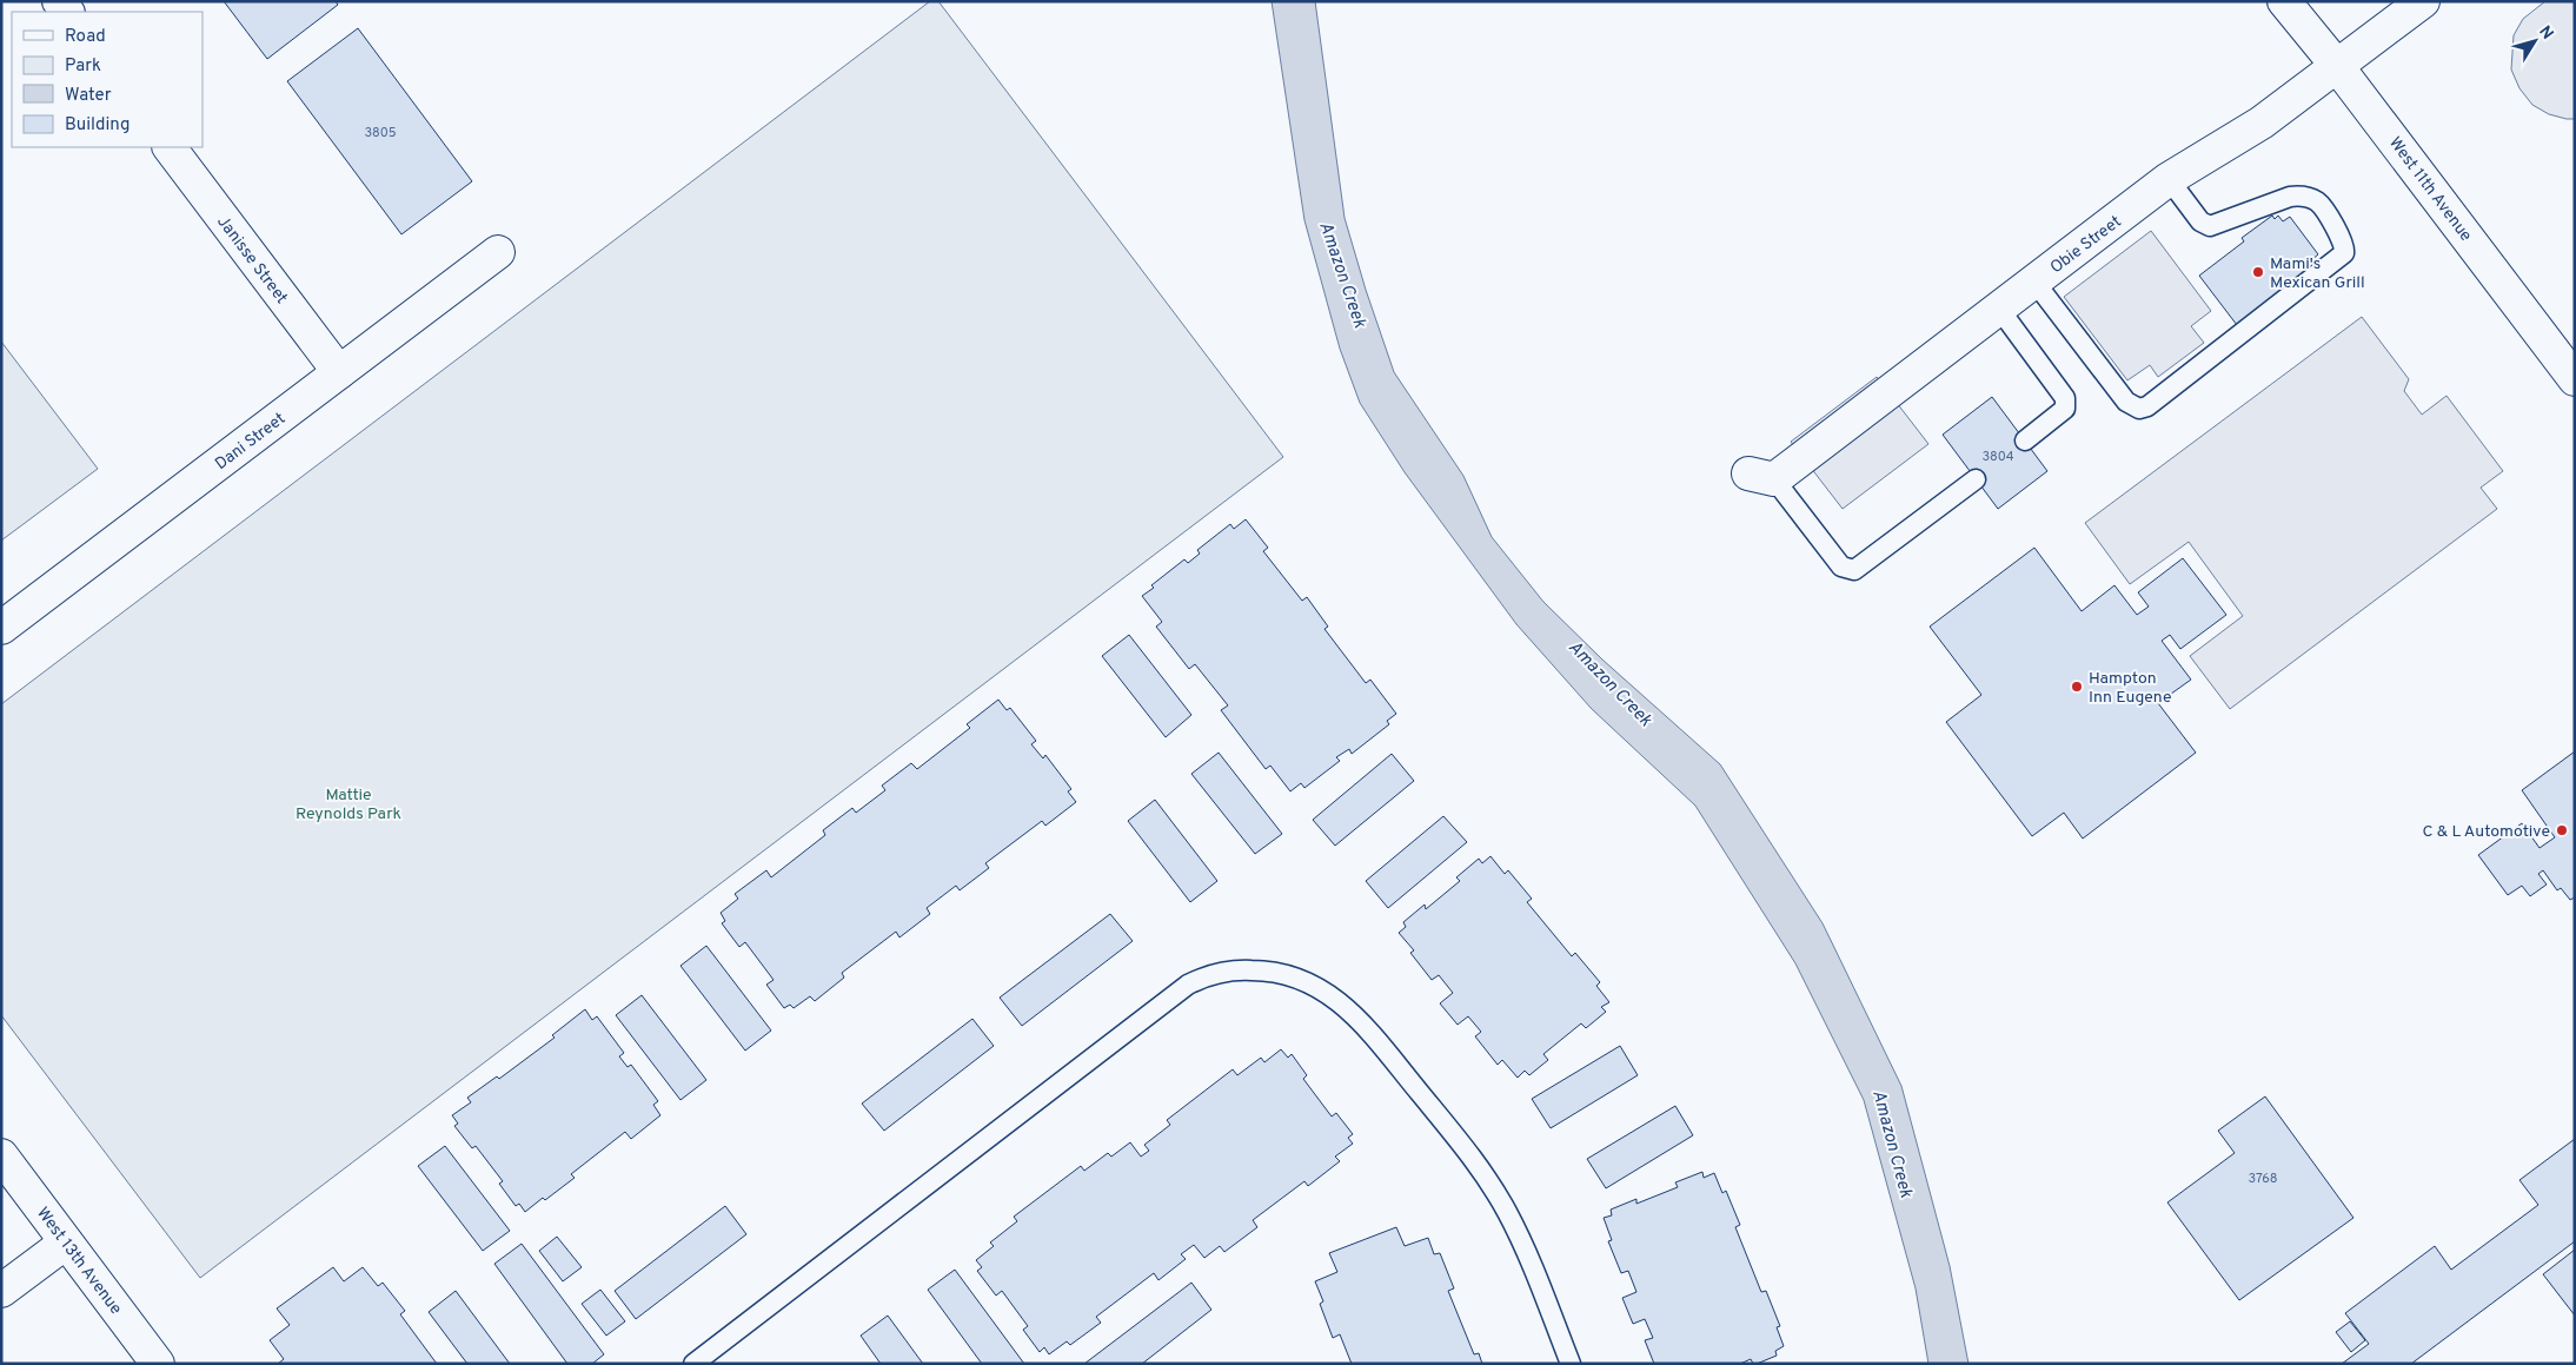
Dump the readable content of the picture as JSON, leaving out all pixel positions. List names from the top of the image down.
{
  "streets": {
    "street": [
      "West 11th Avenue",
      "Obie Street",
      "Janisse Street",
      "Dani Street",
      "West 13th Avenue"
    ]
  },
  "crossings": [
    ["West 11th Avenue", "Obie Street"],
    ["Janisse Street", "Dani Street"]
  ],
  "water": ["Amazon Creek"],
  "parks": ["Mattie Reynolds Park"],
  "places": ["Mami's Mexican Grill", "Hampton Inn Eugene", "C & L Automotive"],
  "house_numbers": ["3805", "3804", "3768"],
  "legend": [
    "Road",
    "Park",
    "Water",
    "Building"
  ],
  "north": "top right"
}
